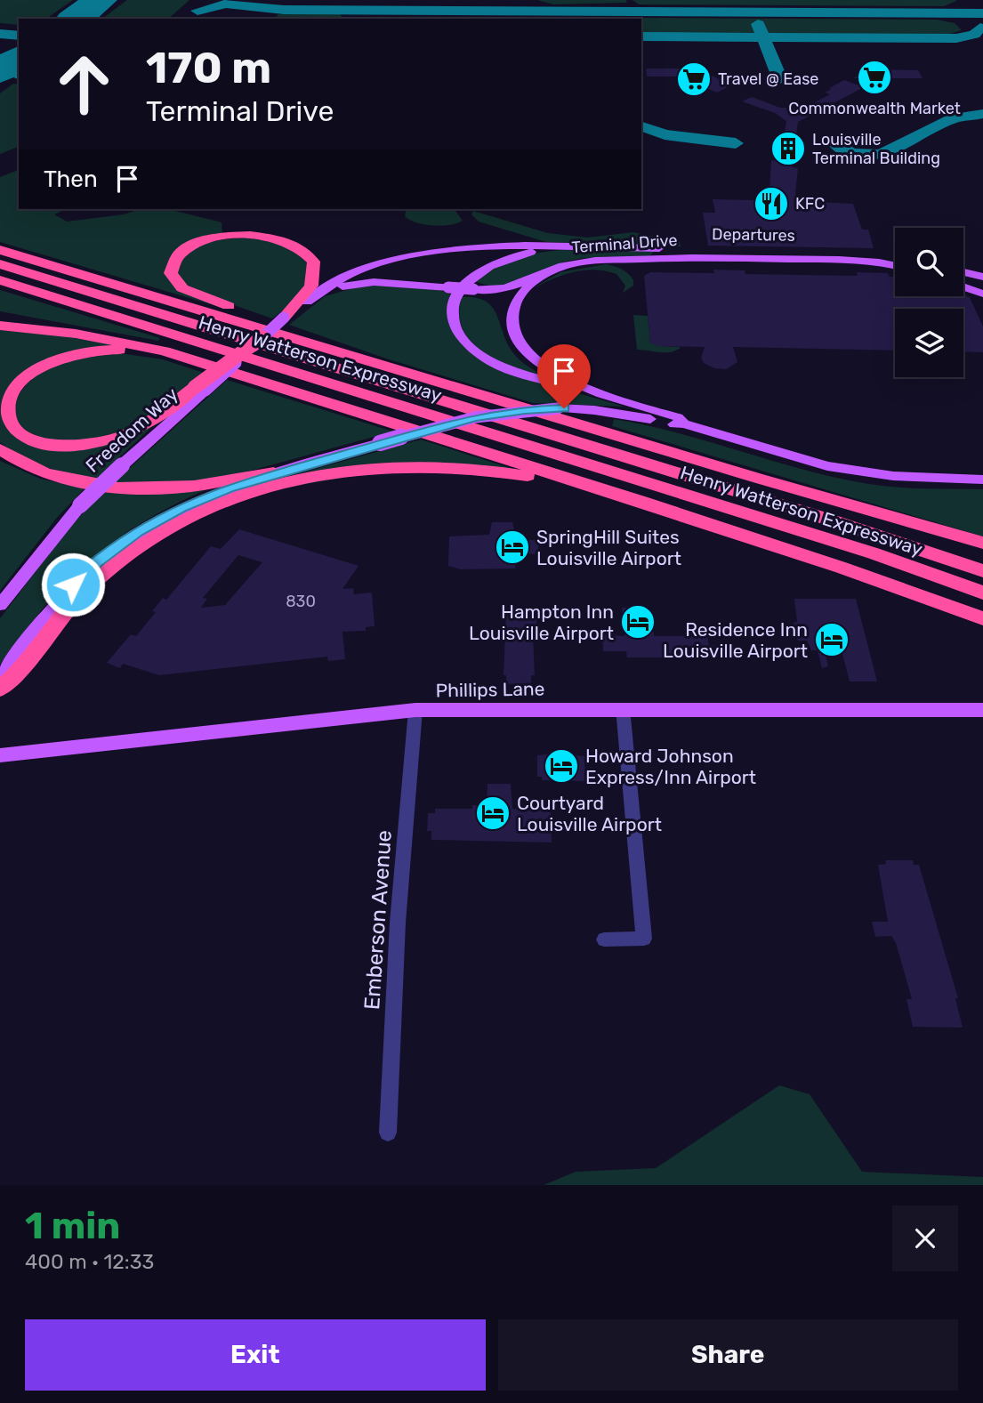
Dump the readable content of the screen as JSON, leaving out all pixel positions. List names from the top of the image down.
{
  "streets": {
    "highway": ["Henry Watterson Expressway"],
    "main road": [
      "Departures",
      "Terminal Drive",
      "Freedom Way",
      "Phillips Lane"
    ],
    "street": ["Emberson Avenue"]
  },
  "crossings": [
    ["Phillips Lane", "Emberson Avenue"]
  ],
  "places": {
    "supermarket": ["Commonwealth Market", "Travel @ Ease"],
    "building": ["Louisville Terminal Building"],
    "restaurant": ["KFC"],
    "hotel": [
      "SpringHill Suites Louisville Airport",
      "Hampton Inn Louisville Airport",
      "Residence Inn Louisville Airport",
      "Howard Johnson Express/Inn Airport",
      "Courtyard Louisville Airport"
    ]
  },
  "house_numbers": ["830"],
  "page": {
    "turn": ["170 m", "Terminal Drive"],
    "then": "Then",
    "heading": ["1 min", "400 m · 12:33"],
    "buttons": ["Exit", "Share"]
  }
}
